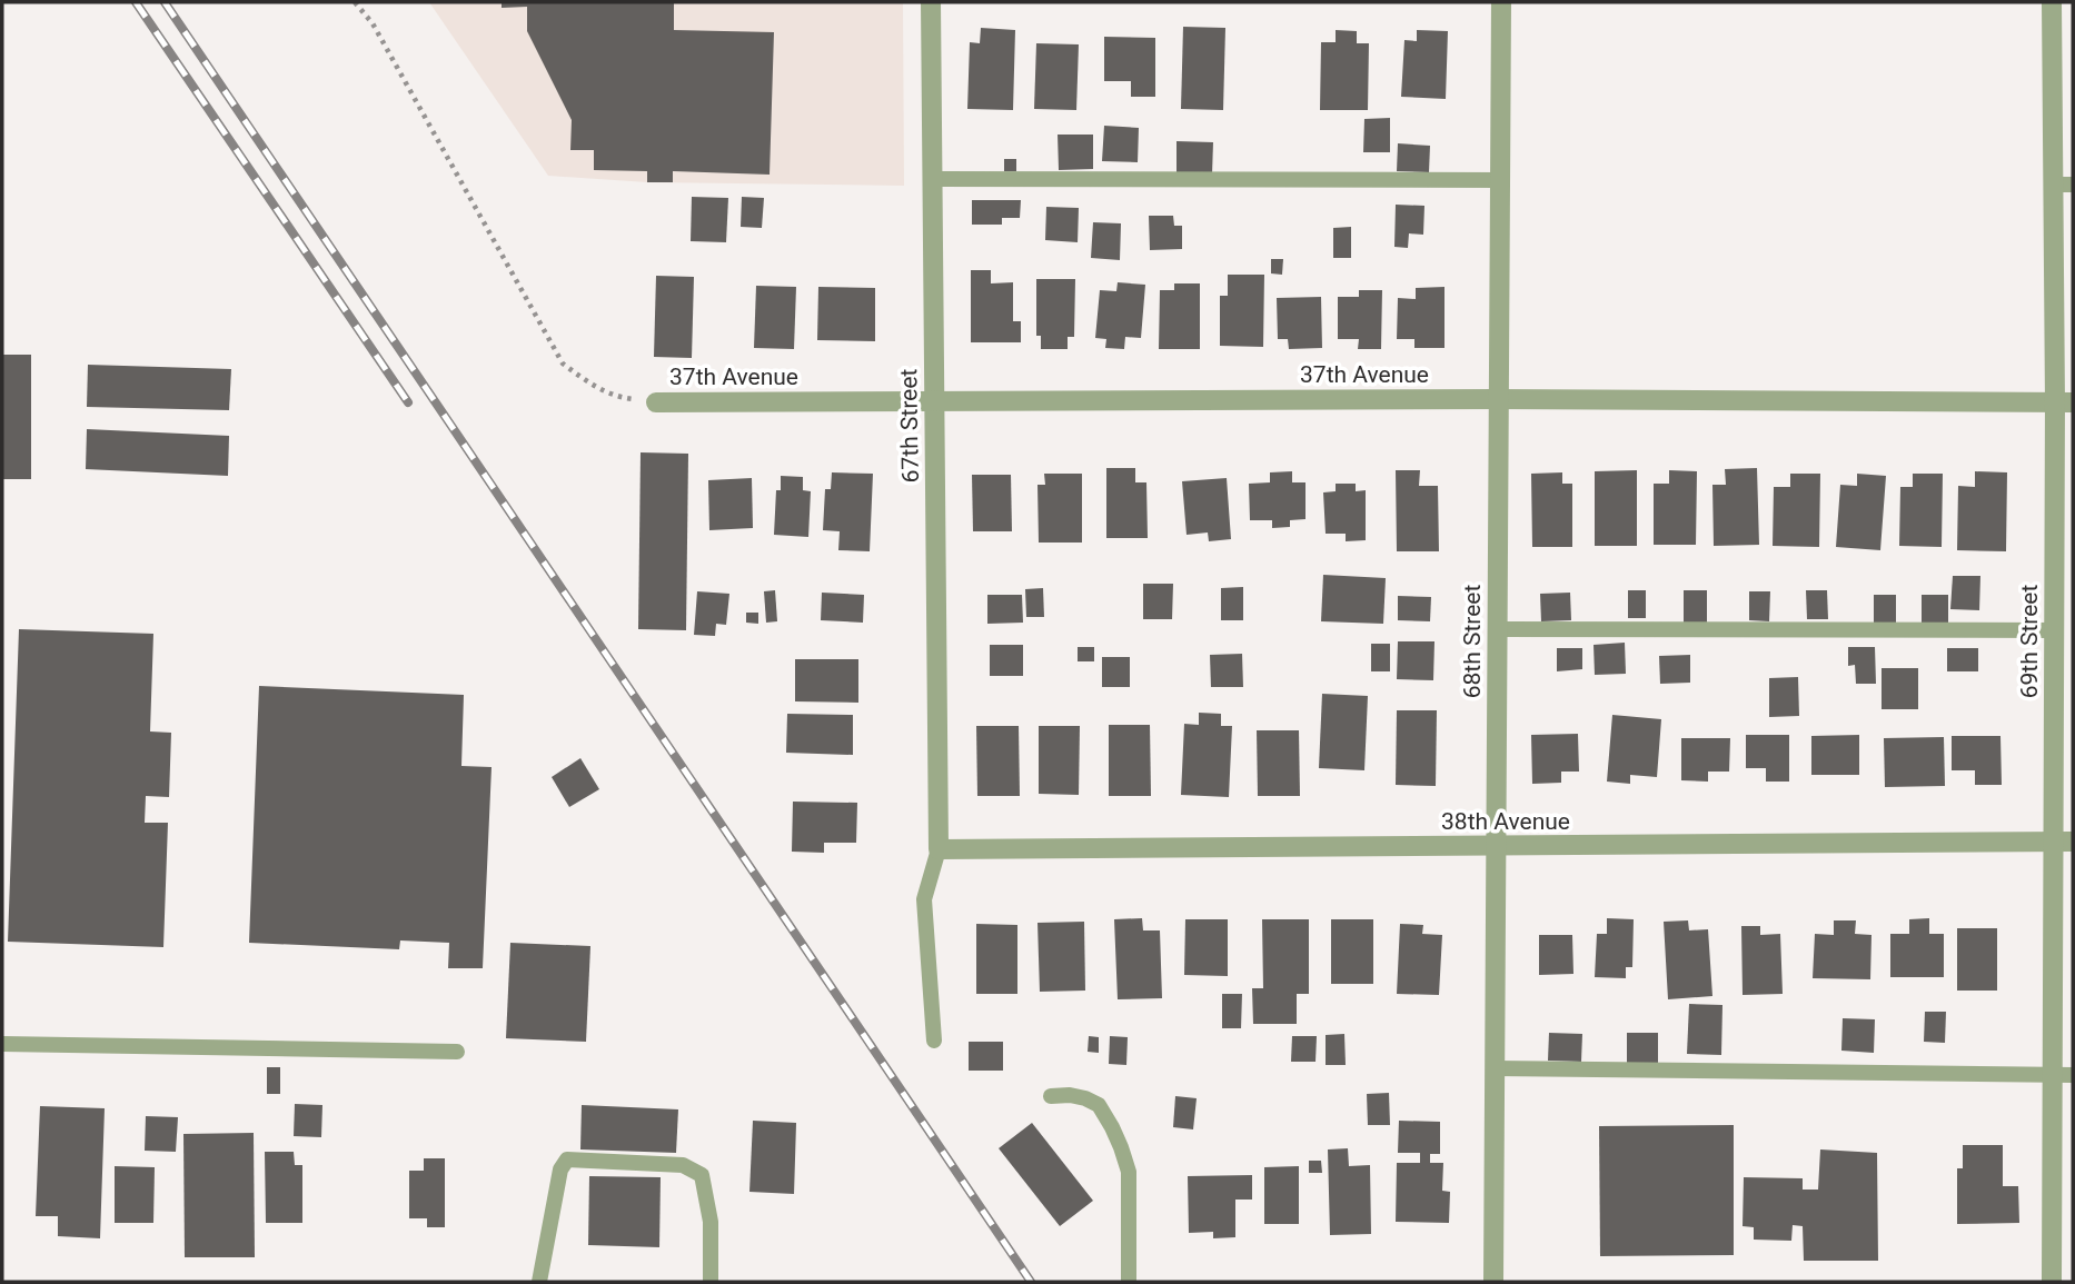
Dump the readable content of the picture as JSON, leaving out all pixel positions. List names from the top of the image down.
{
  "streets": {
    "street": [
      "37th Avenue",
      "67th Street",
      "68th Street",
      "69th Street",
      "38th Avenue"
    ]
  },
  "crossings": [
    ["37th Avenue", "67th Street"],
    ["37th Avenue", "68th Street"],
    ["37th Avenue", "69th Street"],
    ["67th Street", "38th Avenue"],
    ["68th Street", "38th Avenue"],
    ["69th Street", "38th Avenue"]
  ]
}
